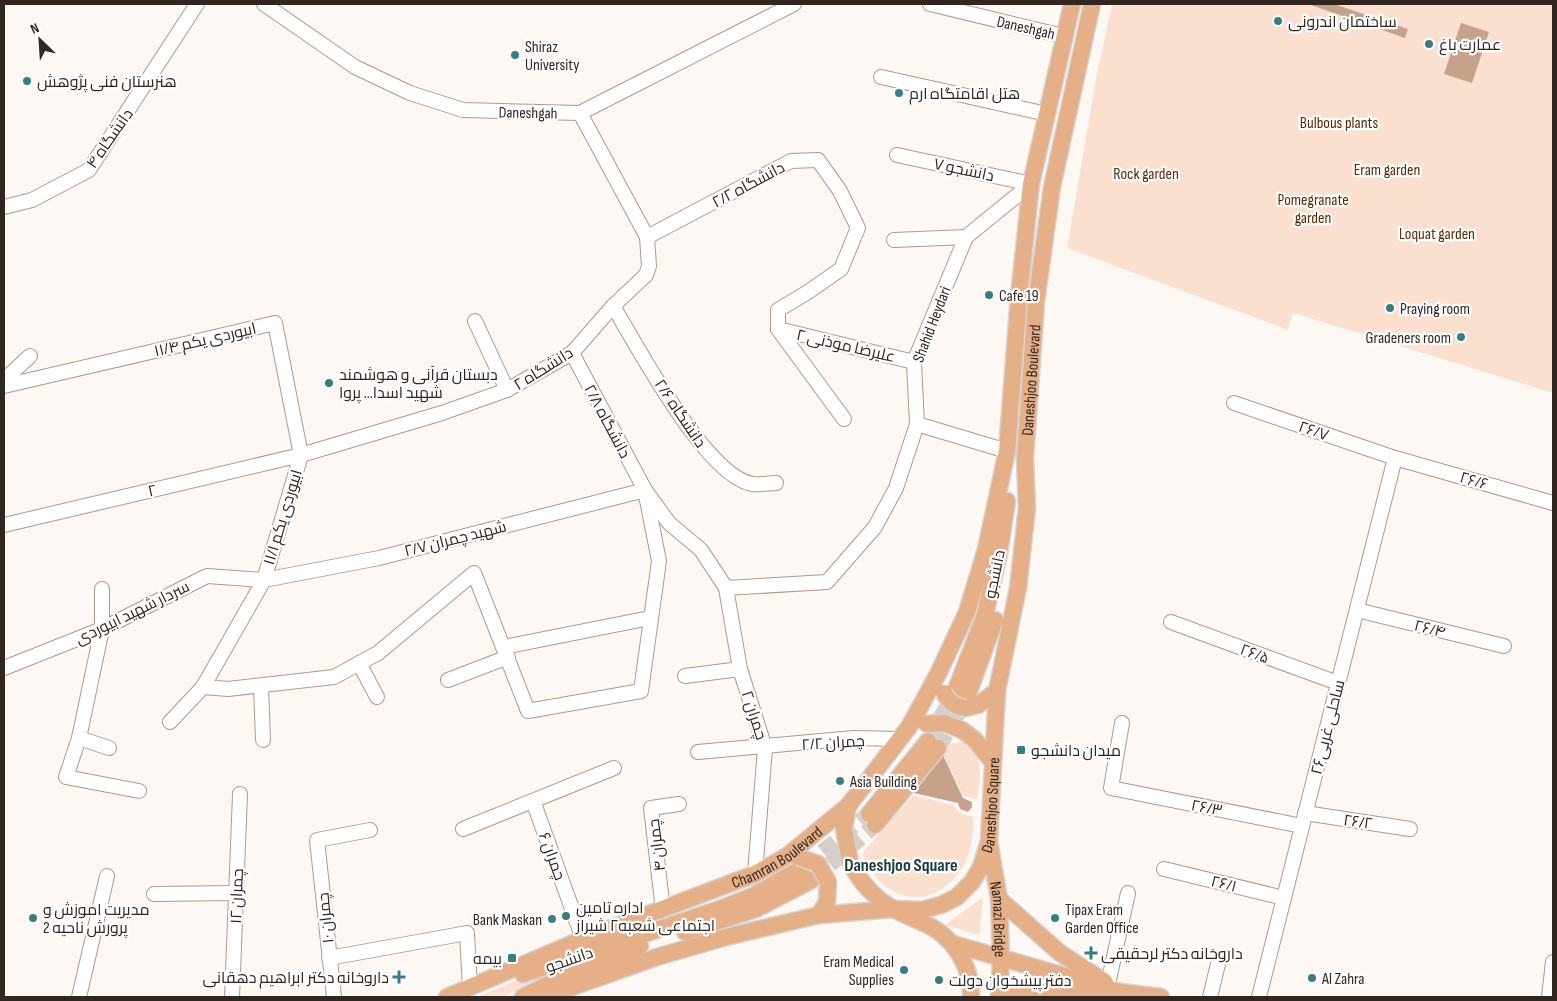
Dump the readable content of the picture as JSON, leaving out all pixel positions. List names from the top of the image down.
{
  "streets": {
    "main road": [
      "Daneshjoo Boulevard",
      "دانشجو",
      "Daneshjoo Square",
      "Chamran Boulevard",
      "Namazi Bridge"
    ],
    "street": [
      "Daneshgah",
      "۴ دانشگاه",
      "۷ دانشجو",
      "۲/۲ دانشگاه",
      "Shahid Heydari",
      "۱۱/۴ ابیوردی یکم",
      "۲ علیرضا موذنی",
      "۲ دانشگاه",
      "۲/۶ دانشگاه",
      "۲/۸ دانشگاه",
      "۲۶/۷",
      "۲۶/۶",
      "۲",
      "۱۱/۱ ابیوردی یکم",
      "۲/۷ شهید چمران",
      "سردار شهید ابیوردی",
      "۲۶/۴",
      "۲۶/۵",
      "۲ چمران",
      "ساحلی غربی۲۶",
      "۲/۲ چمران",
      "۲۶/۳",
      "۲۶/۲",
      "۴ چمران",
      "۶ چمران",
      "۲۶/۱",
      "۱۲ چمران",
      "۱۰ چمران"
    ]
  },
  "crossings": [
    ["Daneshgah", "۲ دانشگاه"],
    ["Daneshgah", "Daneshjoo Boulevard"],
    ["۷ دانشجو", "Shahid Heydari"],
    ["۷ دانشجو", "Daneshjoo Boulevard"],
    ["۲/۲ دانشگاه", "۲ علیرضا موذنی"],
    ["۲/۲ دانشگاه", "۲ دانشگاه"],
    ["Shahid Heydari", "۲ علیرضا موذنی"],
    ["Shahid Heydari", "Daneshjoo Boulevard"],
    ["Shahid Heydari", "۲ چمران"],
    ["۱۱/۴ ابیوردی یکم", "۲ دانشگاه"],
    ["۱۱/۴ ابیوردی یکم", "۲"],
    ["۱۱/۴ ابیوردی یکم", "۱۱/۱ ابیوردی یکم"],
    ["۲ دانشگاه", "۲/۶ دانشگاه"],
    ["۲ دانشگاه", "۲/۸ دانشگاه"],
    ["۲ دانشگاه", "۲"],
    ["۲ دانشگاه", "۱۱/۱ ابیوردی یکم"],
    ["Daneshjoo Boulevard", "دانشجو"],
    ["Daneshjoo Boulevard", "۲/۲ چمران"],
    ["Daneshjoo Boulevard", "Daneshjoo Square"],
    ["Daneshjoo Boulevard", "Chamran Boulevard"],
    ["Daneshjoo Boulevard", "Namazi Bridge"],
    ["۲/۸ دانشگاه", "۲/۷ شهید چمران"],
    ["۲۶/۷", "۲۶/۶"],
    ["۲۶/۷", "ساحلی غربی۲۶"],
    ["۲۶/۶", "ساحلی غربی۲۶"],
    ["۲", "۱۱/۱ ابیوردی یکم"],
    ["۱۱/۱ ابیوردی یکم", "۲/۷ شهید چمران"],
    ["۱۱/۱ ابیوردی یکم", "سردار شهید ابیوردی"],
    ["۲/۷ شهید چمران", "سردار شهید ابیوردی"],
    ["دانشجو", "Chamran Boulevard"],
    ["۲۶/۴", "ساحلی غربی۲۶"],
    ["۲۶/۵", "ساحلی غربی۲۶"],
    ["۲ چمران", "۲/۲ چمران"],
    ["۲ چمران", "Chamran Boulevard"],
    ["ساحلی غربی۲۶", "۲۶/۳"],
    ["ساحلی غربی۲۶", "۲۶/۲"],
    ["ساحلی غربی۲۶", "۲۶/۱"],
    ["۲/۲ چمران", "Daneshjoo Square"],
    ["۲/۲ چمران", "Chamran Boulevard"],
    ["۲/۲ چمران", "Namazi Bridge"],
    ["Daneshjoo Square", "Chamran Boulevard"],
    ["Daneshjoo Square", "Namazi Bridge"],
    ["۲۶/۳", "۲۶/۲"],
    ["۴ چمران", "Chamran Boulevard"],
    ["Chamran Boulevard", "۶ چمران"],
    ["Chamran Boulevard", "Namazi Bridge"]
  ],
  "districts": ["Daneshjoo Square"],
  "parks": [
    "Bulbous plants",
    "Eram garden",
    "Rock garden",
    "Pomegranate garden",
    "Loquat garden"
  ],
  "places": {
    "other": [
      "ساختمان اندرونی",
      "عمارت باغ",
      "Shiraz University",
      "هنرستان فنی پژوهش",
      "هتل اقامتگاه ارم",
      "Cafe 19",
      "Praying room",
      "Gradeners room",
      "دبستان قرآنی و هوشمند شهید اسدا... پروا",
      "Asia Building",
      "اداره تامین اجتماعی شعبه۲ شیراز",
      "مدیریت اموزش و پرورش ناحیه 2",
      "Tipax Eram Garden Office",
      "Bank Maskan",
      "Eram Medical Supplies",
      "Al Zahra",
      "دفتر پیشخوان دولت"
    ],
    "transit": ["میدان دانشجو", "بیمه"],
    "health": ["داروخانه دکتر لرحقیقی", "داروخانه دکتر ابراهیم دهقانی"]
  },
  "north": "top left"
}
